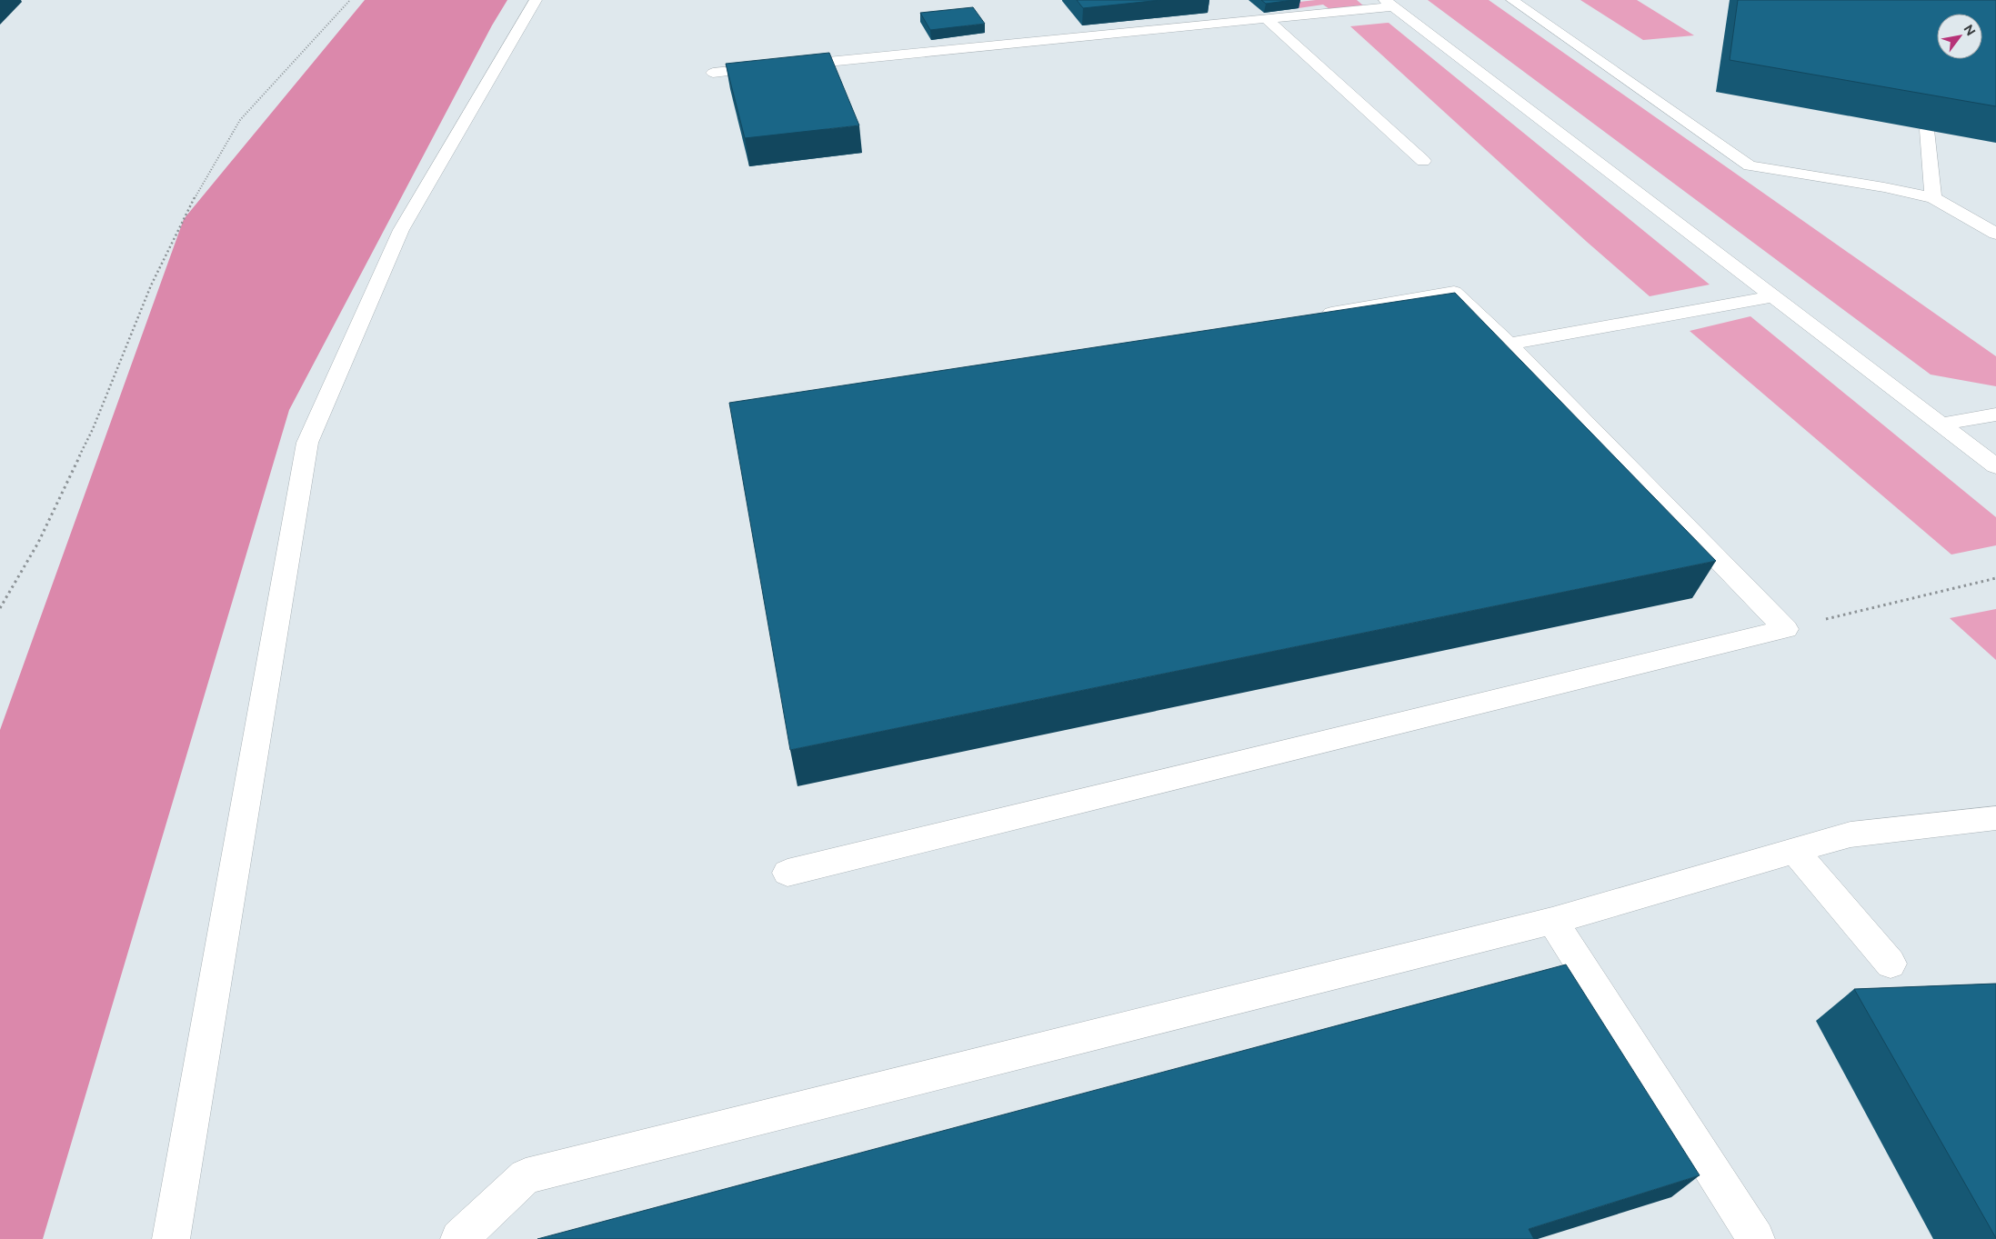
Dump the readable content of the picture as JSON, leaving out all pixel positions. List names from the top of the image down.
{
  "north": "top right"
}
